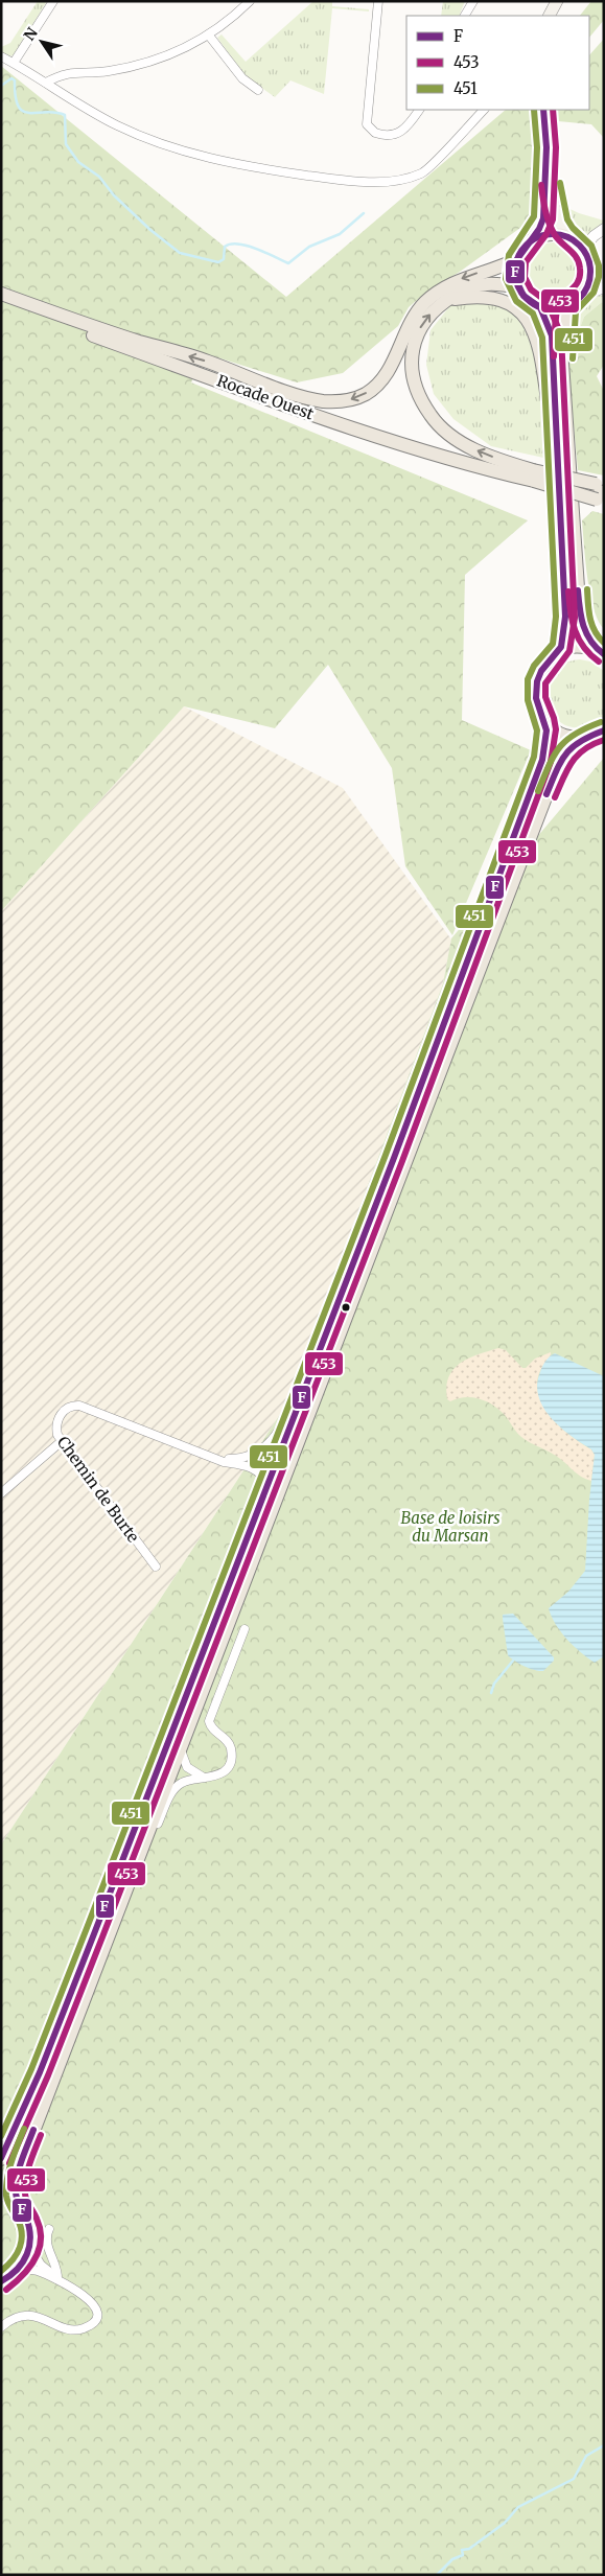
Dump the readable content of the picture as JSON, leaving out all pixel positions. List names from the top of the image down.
{
  "streets": {
    "main road": ["Rocade Ouest"],
    "street": ["Chemin de Burte"]
  },
  "parks": ["Base de loisirs du Marsan"],
  "lines": ["transit line F", "transit line 453", "transit line 451"],
  "legend": ["F", "453", "451"],
  "north": "top left"
}
